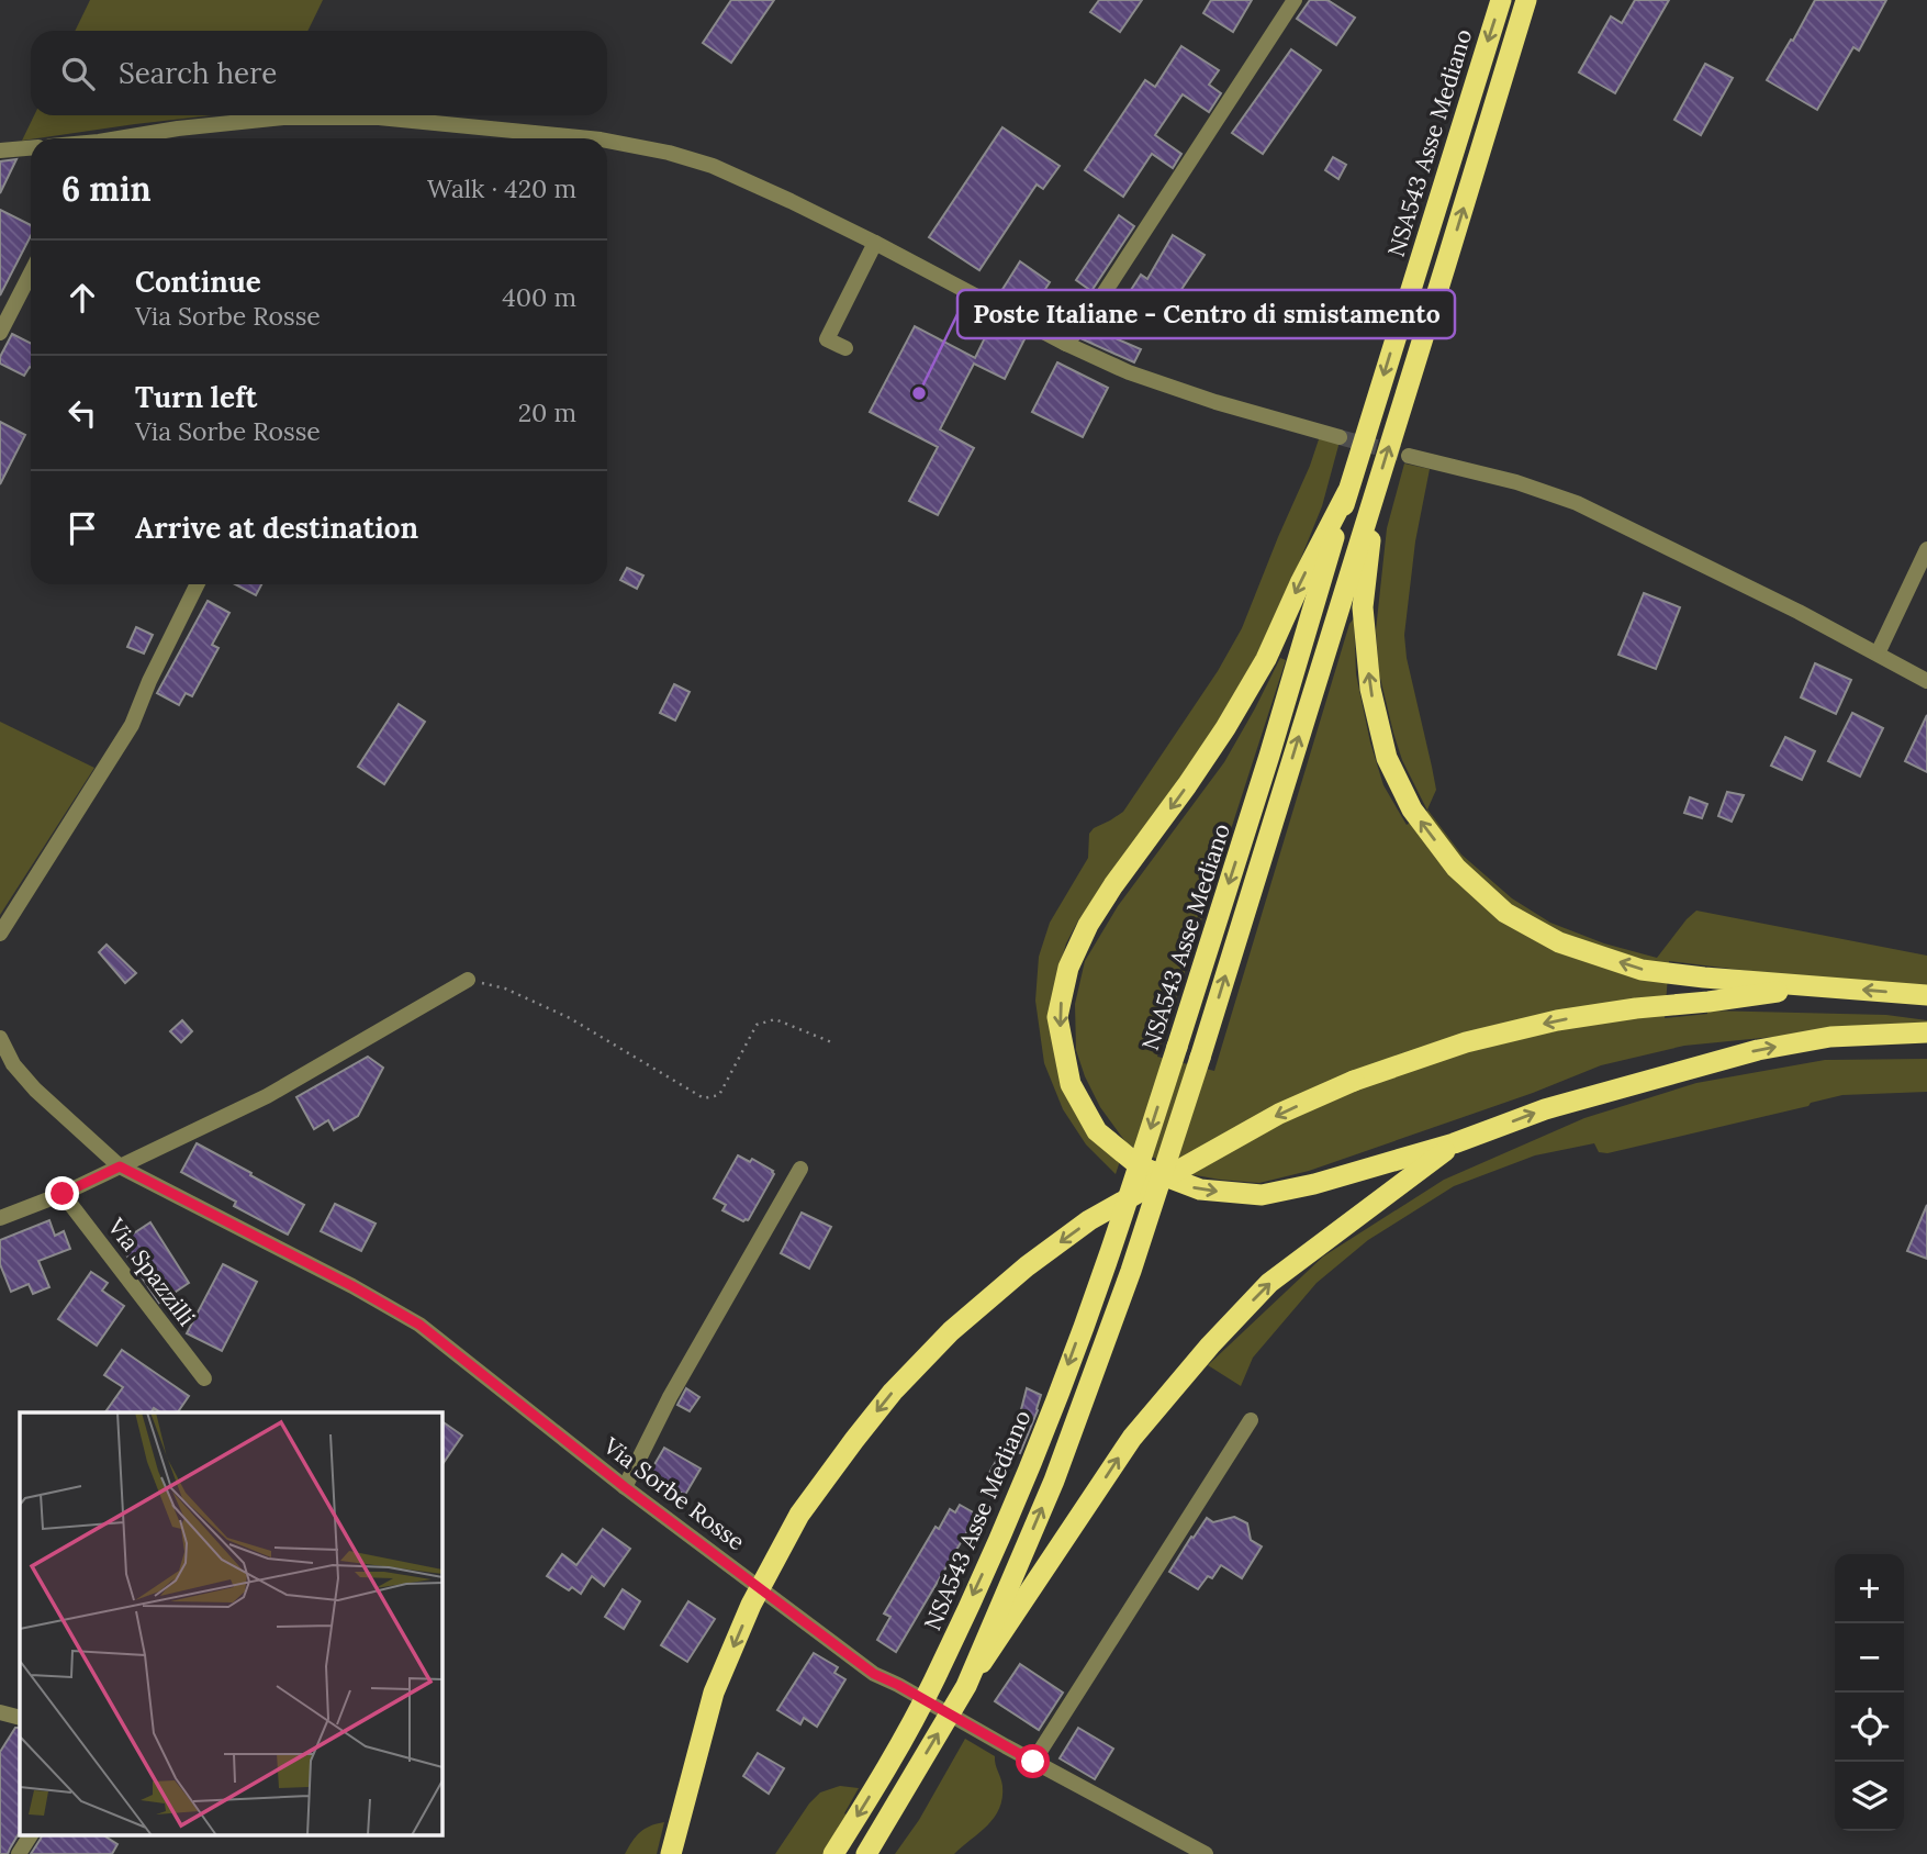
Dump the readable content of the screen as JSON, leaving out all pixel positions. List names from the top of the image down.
{
  "streets": {
    "highway": ["NSA543 Asse Mediano"],
    "street": ["Via Spazzilli", "Via Sorbe Rosse"]
  },
  "places": ["Poste Italiane - Centro di smistamento"],
  "page": {
    "search": "Search here",
    "heading": ["6 min", "Walk · 420 m"],
    "list": [
      ["Continue", "Via Sorbe Rosse", "400 m"],
      ["Turn left", "Via Sorbe Rosse", "20 m"],
      "Arrive at destination"
    ],
    "map_buttons": ["+", "−"]
  }
}
